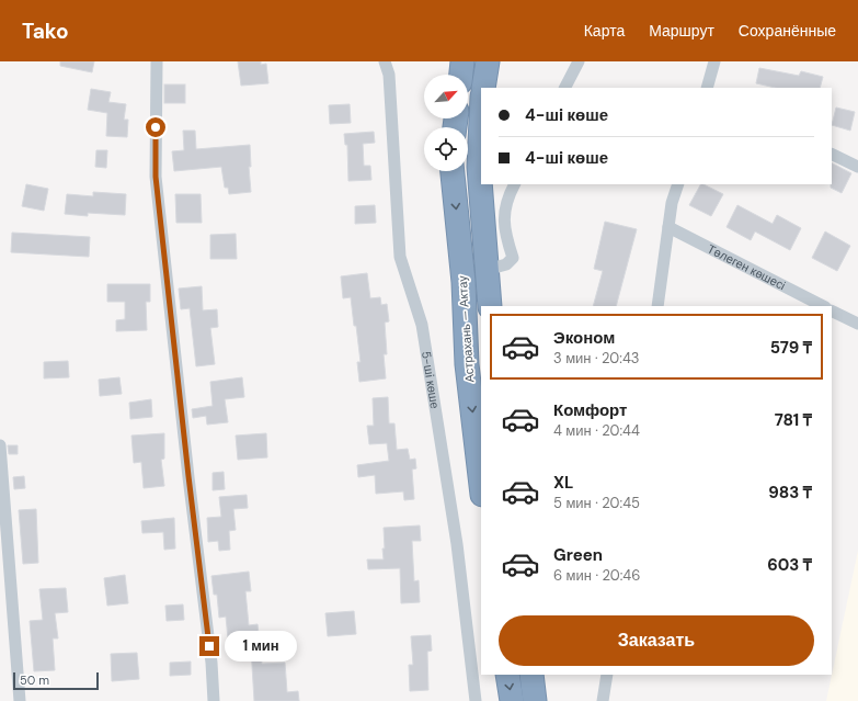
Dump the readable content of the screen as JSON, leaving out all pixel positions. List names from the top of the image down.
{
  "streets": {
    "highway": ["Астрахань — Актау"],
    "street": ["Төлеген көшесі", "5-шi көше"]
  },
  "scale_bar": "50 m",
  "north": "top right",
  "page": {
    "header": "Tako",
    "nav": ["Карта", "Маршрут", "Сохранённые"],
    "banner": ["4-шi көше", "4-шi көше"],
    "list": [
      {
        "name": "Эконом",
        "note": "3 мин · 20:43",
        "value": "579 ₸"
      },
      {
        "name": "Комфорт",
        "note": "4 мин · 20:44",
        "value": "781 ₸"
      },
      {
        "name": "XL",
        "note": "5 мин · 20:45",
        "value": "983 ₸"
      },
      {
        "name": "Green",
        "note": "6 мин · 20:46",
        "value": "603 ₸"
      }
    ],
    "buttons": "Заказать",
    "bubble": "1 мин",
    "scale": "50 m"
  }
}
